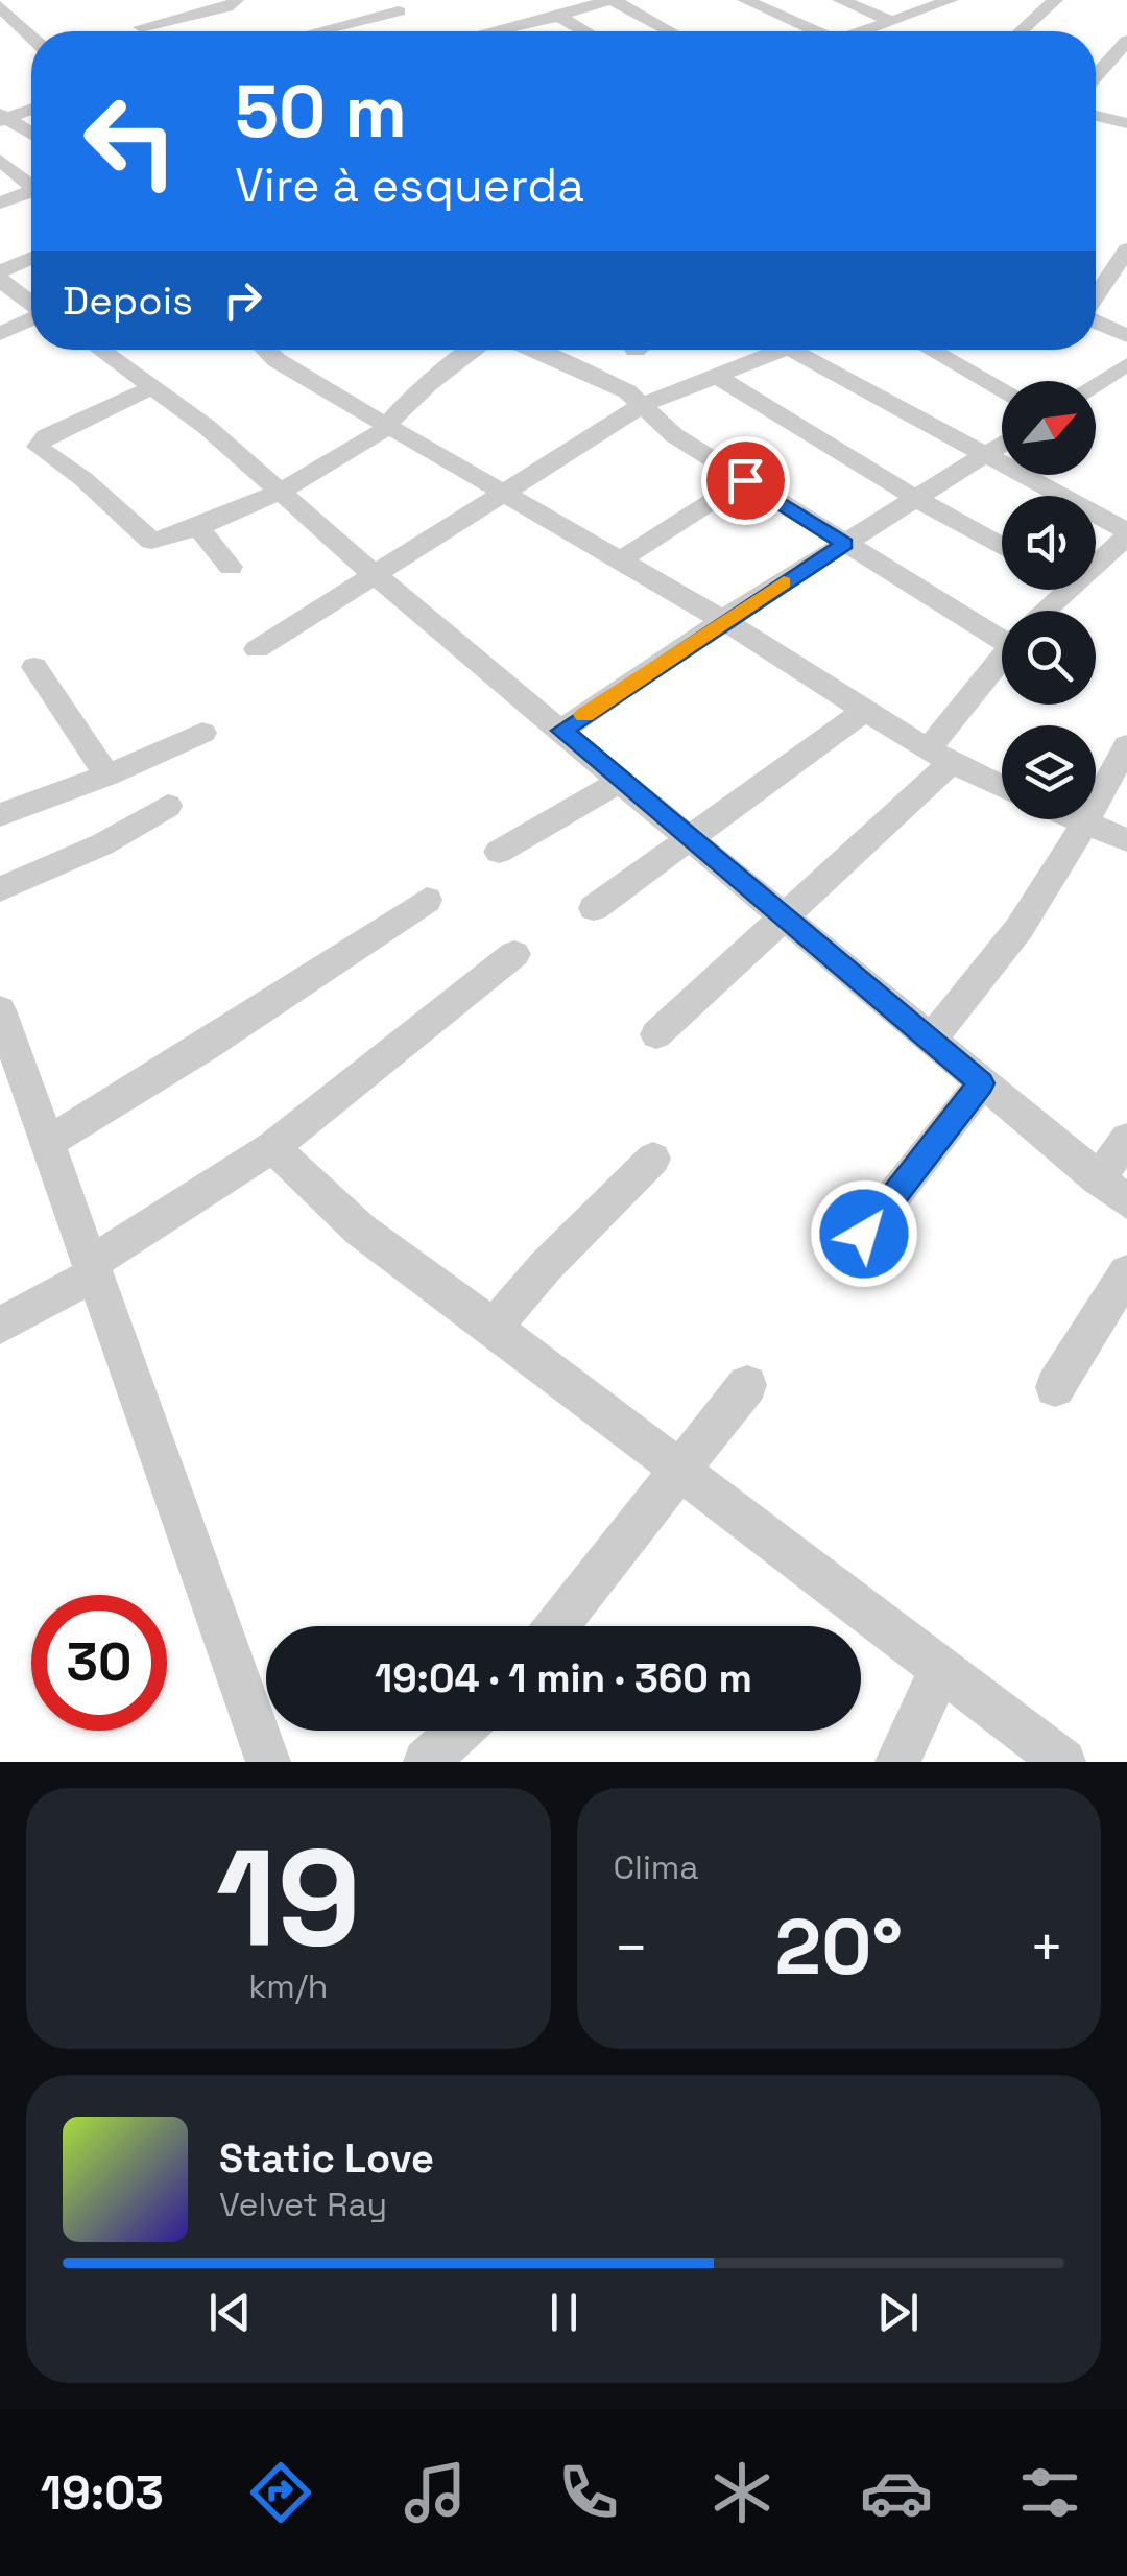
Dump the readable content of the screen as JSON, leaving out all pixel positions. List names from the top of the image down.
{
  "north": "top right",
  "page": {
    "turn": ["50 m", "Vire à esquerda"],
    "then": "Depois",
    "limit": "30",
    "trip": "19:04 · 1 min · 360 m",
    "tile": [
      ["19", "km/h"],
      "Clima"
    ],
    "heat": ["−", "20°", "+"],
    "song": ["Static Love", "Velvet Ray"],
    "tabs": "19:03"
  }
}
